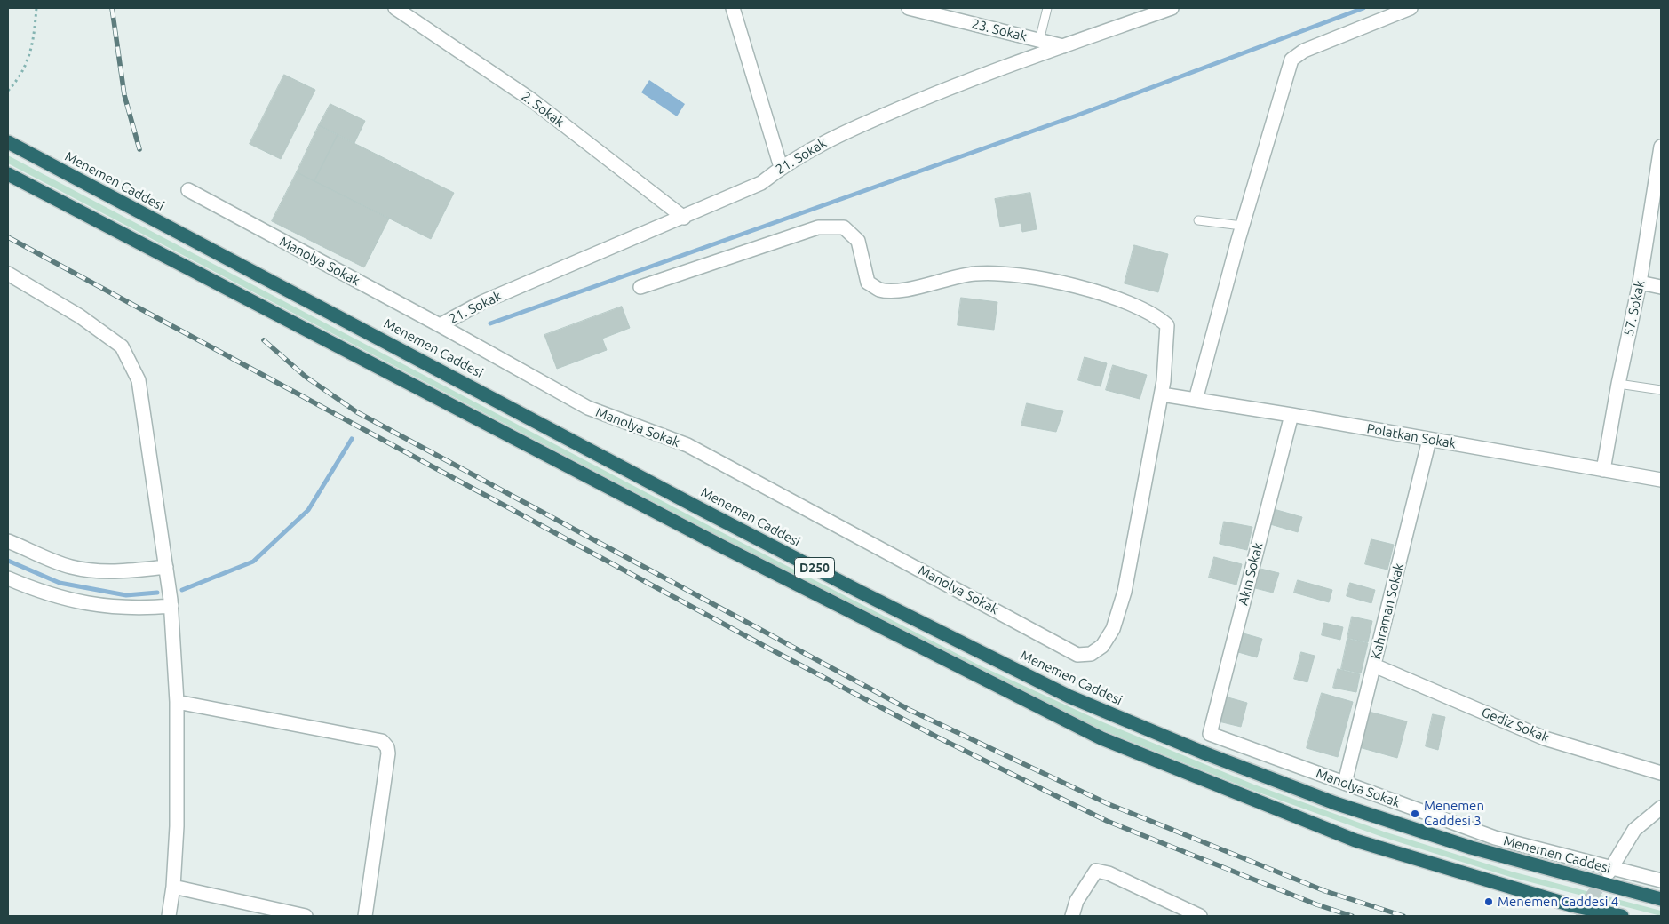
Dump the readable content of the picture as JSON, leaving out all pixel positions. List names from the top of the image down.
{
  "streets": {
    "highway": ["Menemen Caddesi", "D250"],
    "street": [
      "23. Sokak",
      "2. Sokak",
      "21. Sokak",
      "Manolya Sokak",
      "57. Sokak",
      "Polatkan Sokak",
      "Akın Sokak",
      "Kahraman Sokak",
      "Gediz Sokak"
    ]
  },
  "crossings": [
    ["23. Sokak", "21. Sokak"],
    ["2. Sokak", "21. Sokak"],
    ["21. Sokak", "Manolya Sokak"],
    ["Manolya Sokak", "Polatkan Sokak"],
    ["Manolya Sokak", "Akın Sokak"],
    ["Manolya Sokak", "Kahraman Sokak"],
    ["57. Sokak", "Polatkan Sokak"],
    ["Polatkan Sokak", "Akın Sokak"],
    ["Polatkan Sokak", "Kahraman Sokak"],
    ["Kahraman Sokak", "Gediz Sokak"]
  ],
  "places": ["Menemen Caddesi 3", "Menemen Caddesi 4"]
}
